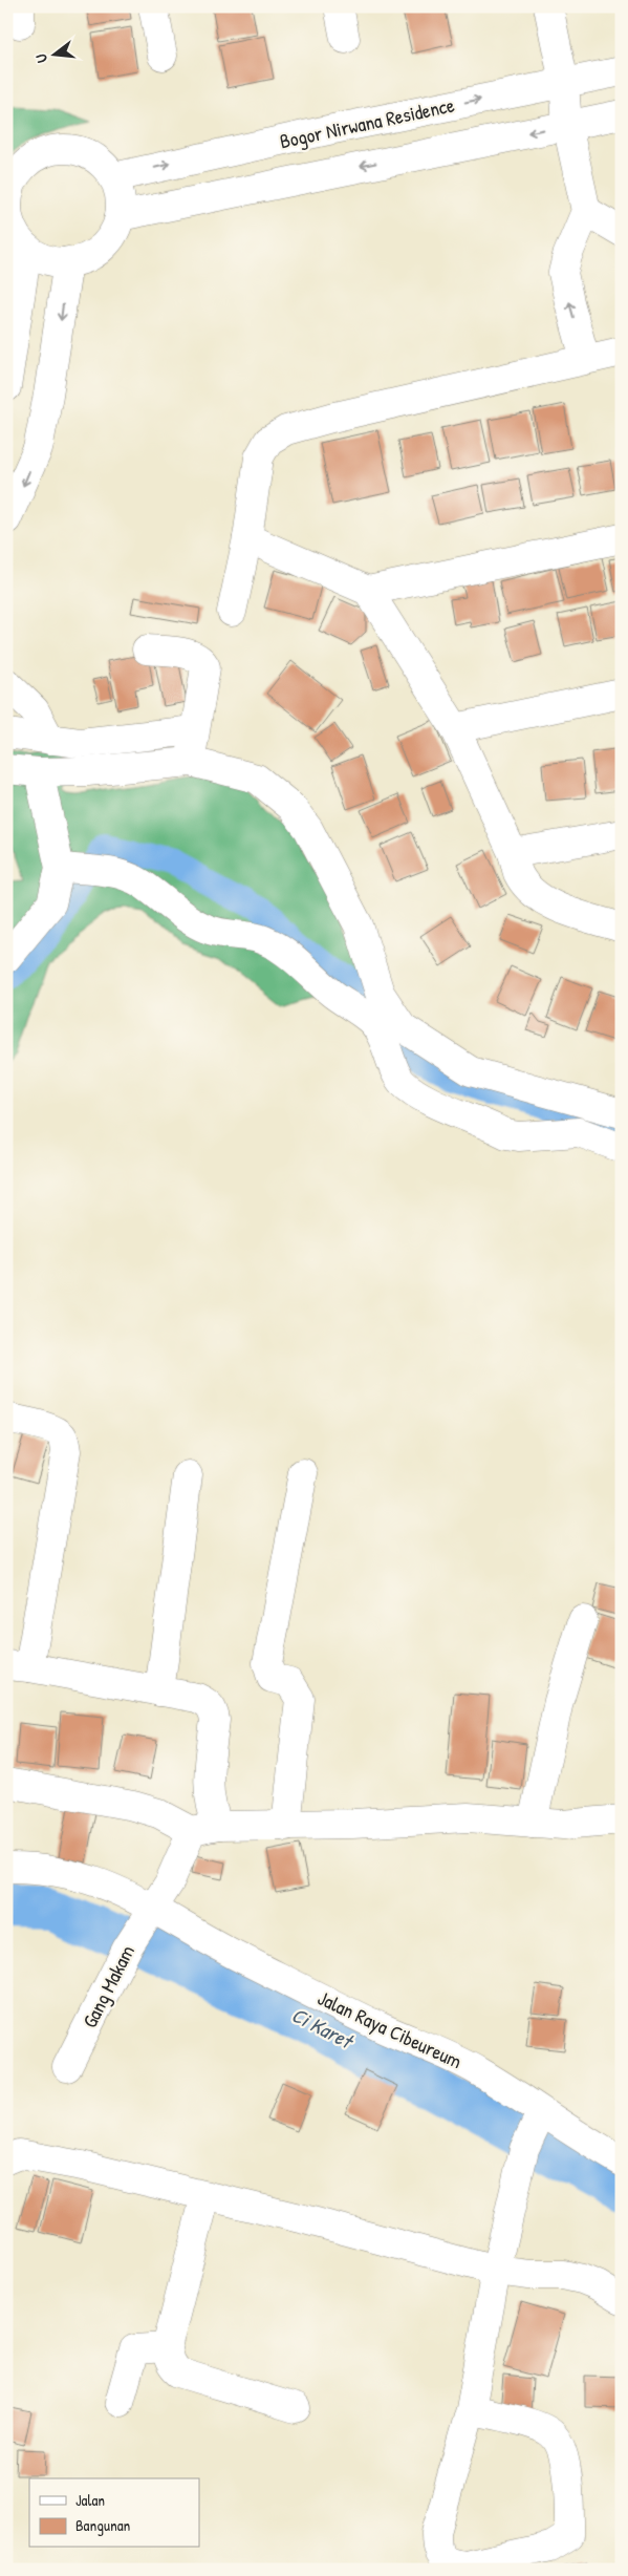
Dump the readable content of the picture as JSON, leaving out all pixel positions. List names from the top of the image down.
{
  "streets": {
    "street": ["Bogor Nirwana Residence", "Gang Makam", "Jalan Raya Cibeureum"]
  },
  "crossings": [
    ["Gang Makam", "Jalan Raya Cibeureum"]
  ],
  "water": ["Ci Karet"],
  "legend": ["Jalan", "Bangunan"],
  "north": "left"
}
